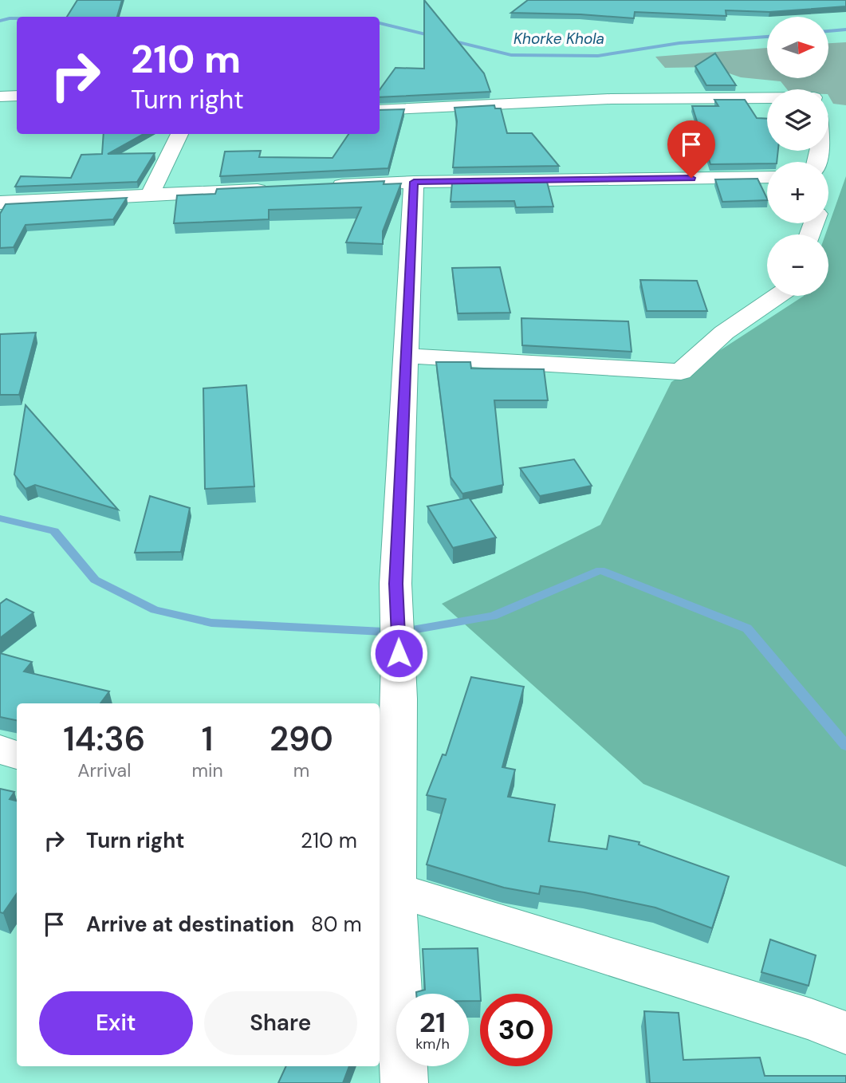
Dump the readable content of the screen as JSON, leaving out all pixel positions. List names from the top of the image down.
{
  "water": ["Khorke Khola"],
  "north": "right",
  "page": {
    "map_buttons": ["+", "−"],
    "turn": ["210 m", "Turn right"],
    "eta": [
      "14:36",
      "Arrival",
      "1",
      "min",
      "290",
      "m"
    ],
    "list": [
      {
        "name": "Turn right",
        "value": "210 m"
      },
      {
        "name": "Arrive at destination",
        "value": "80 m"
      }
    ],
    "buttons": ["Exit", "Share"],
    "speed": "21 km/h",
    "limit": "30"
  }
}
